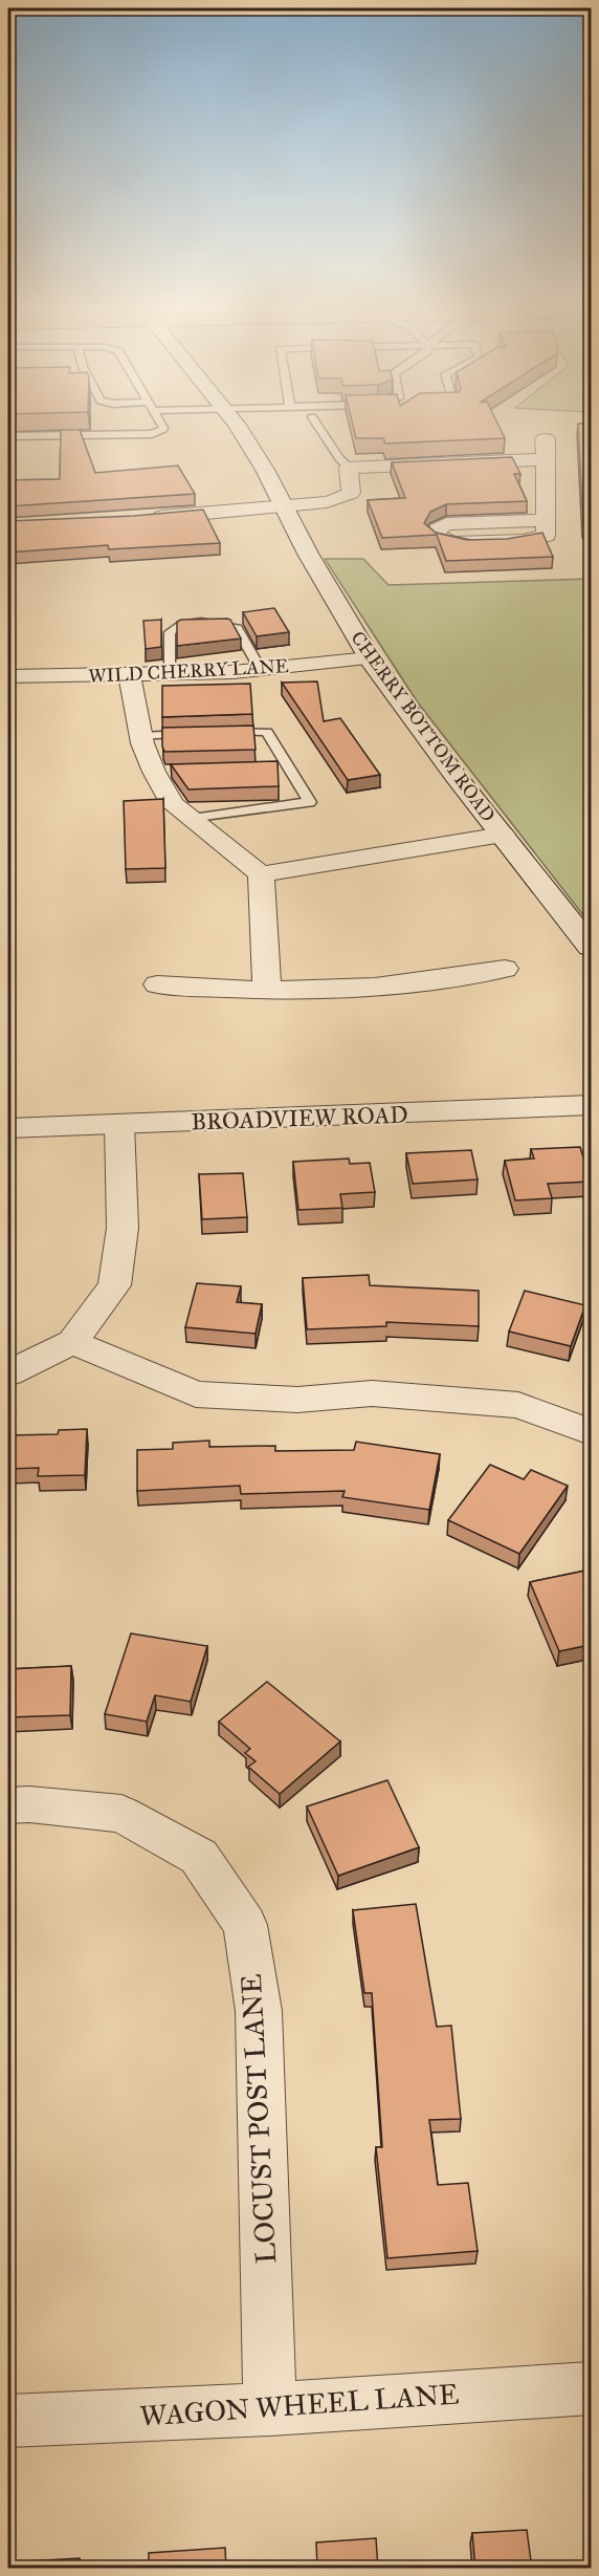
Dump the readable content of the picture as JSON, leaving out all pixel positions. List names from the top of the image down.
{
  "streets": {
    "main road": ["CHERRY BOTTOM ROAD", "BROADVIEW ROAD"],
    "street": ["WILD CHERRY LANE", "LOCUST POST LANE", "WAGON WHEEL LANE"]
  },
  "crossings": [
    ["WILD CHERRY LANE", "CHERRY BOTTOM ROAD"],
    ["LOCUST POST LANE", "WAGON WHEEL LANE"]
  ]
}
